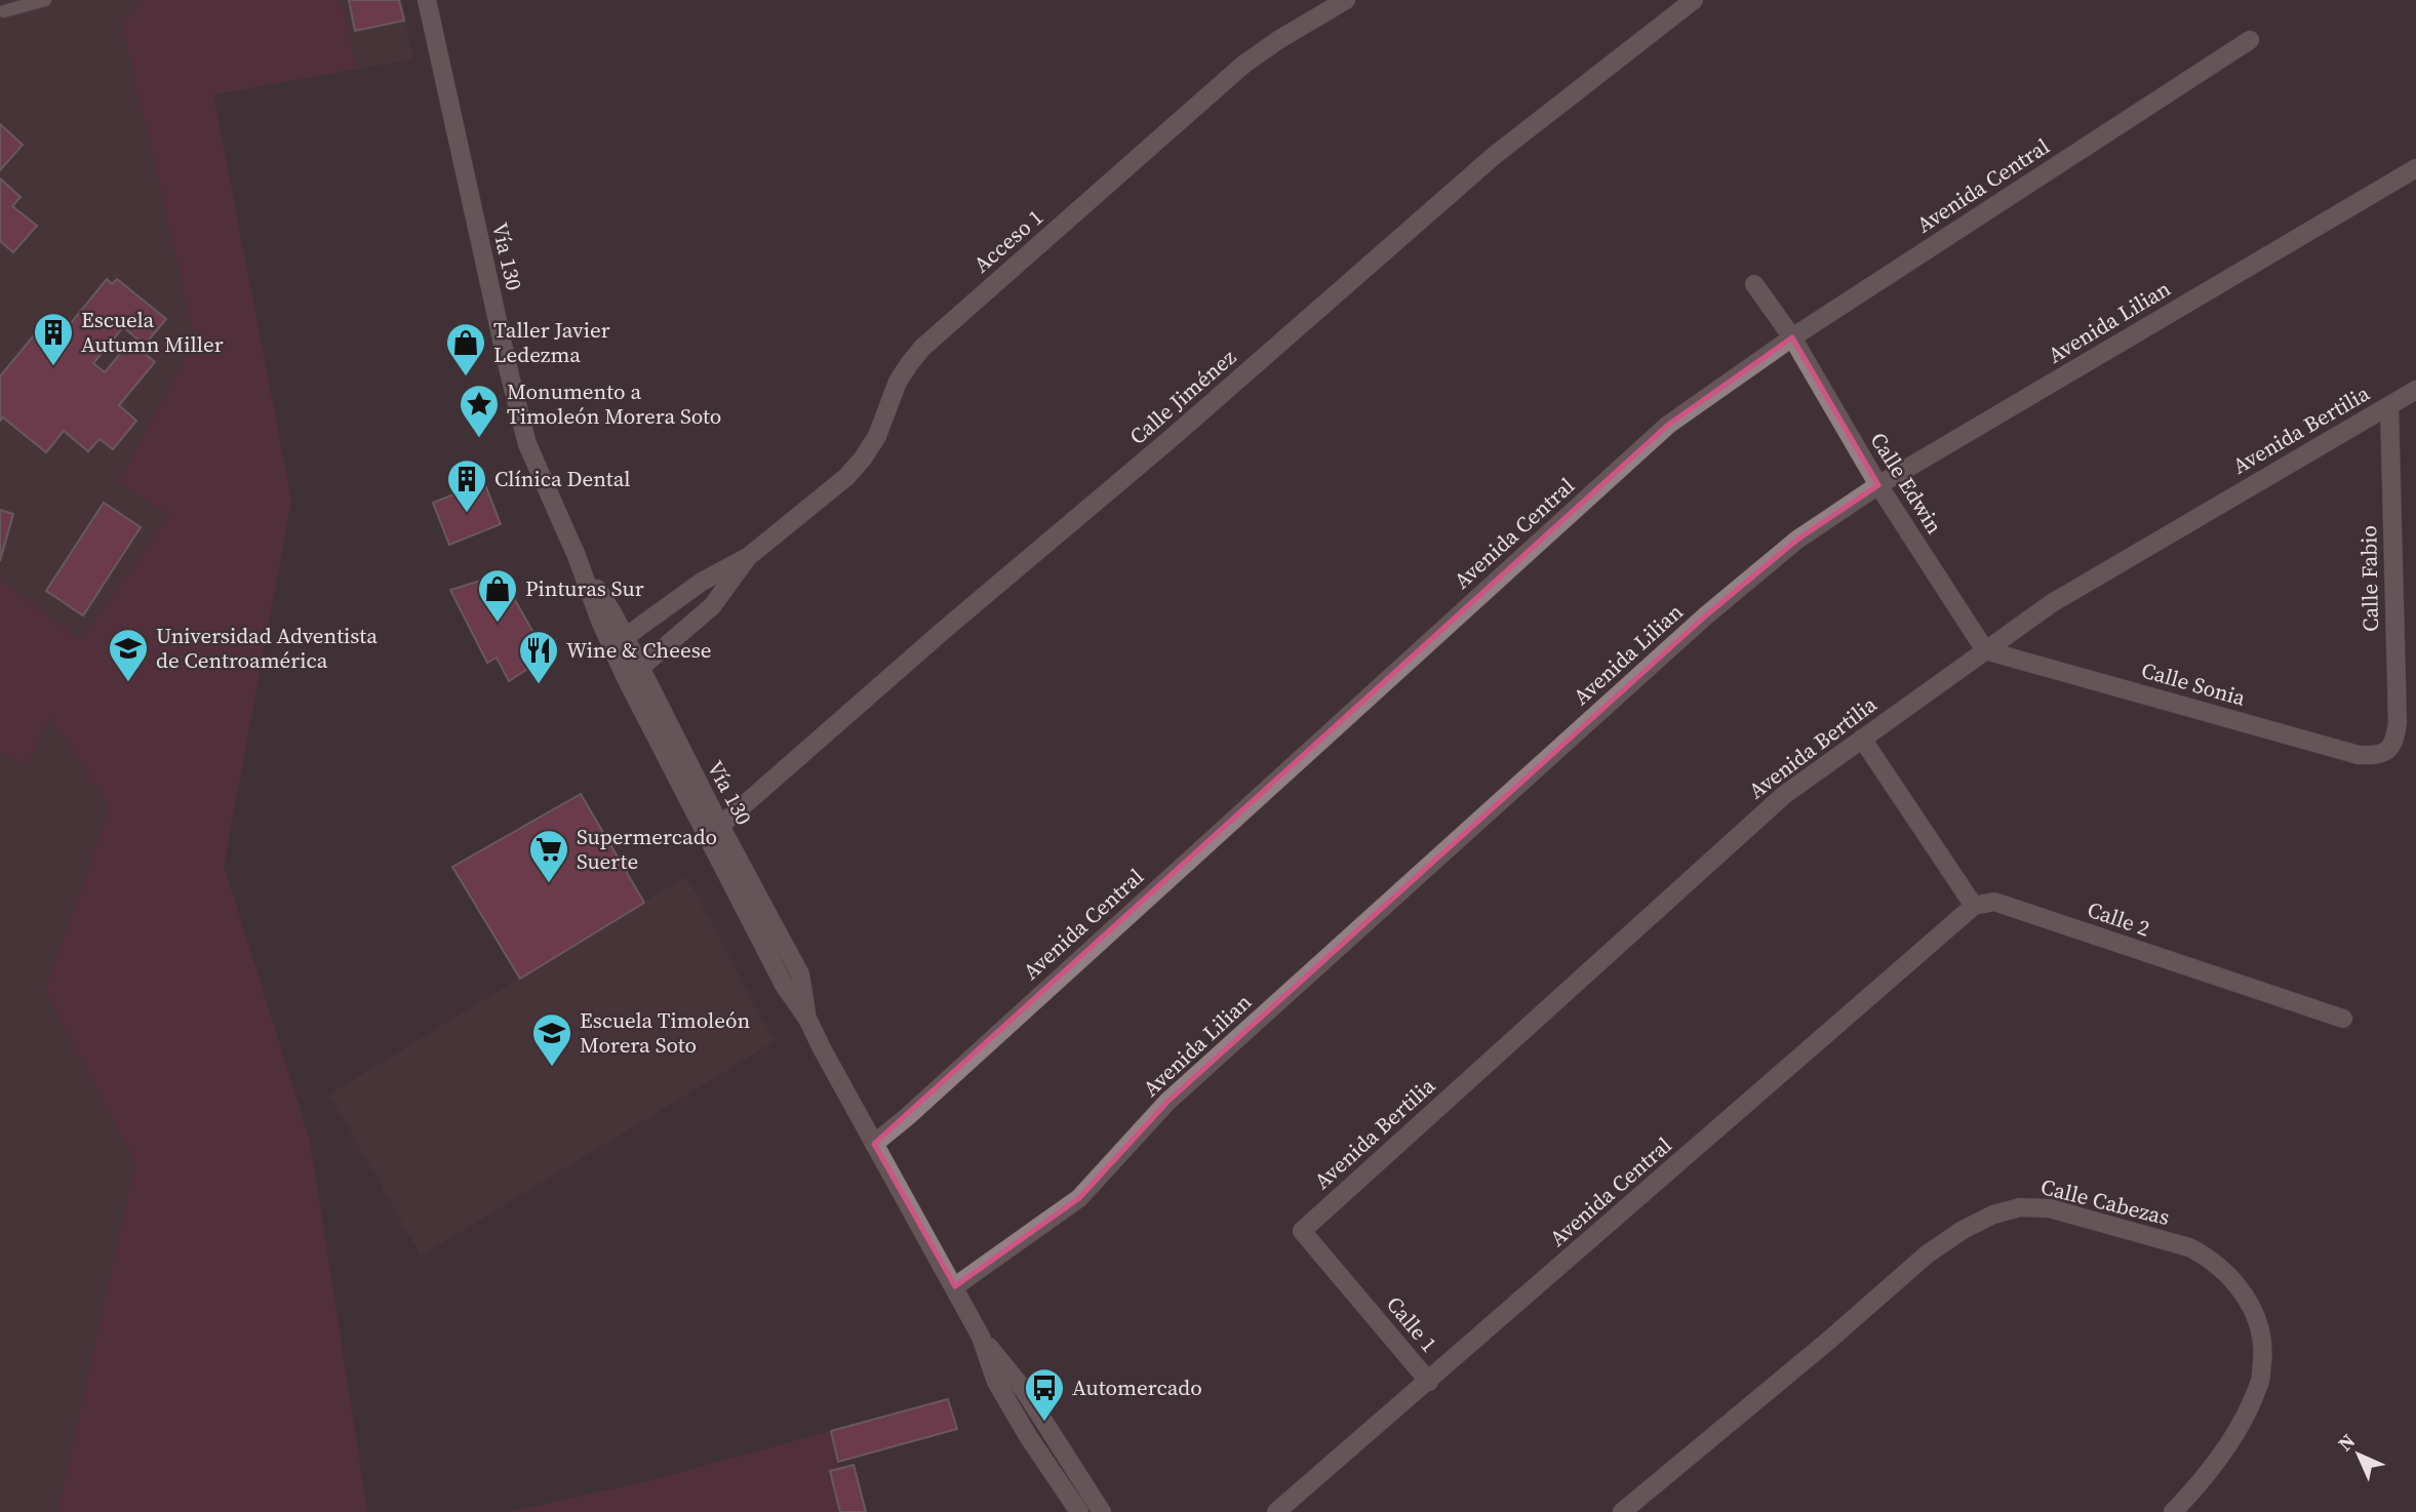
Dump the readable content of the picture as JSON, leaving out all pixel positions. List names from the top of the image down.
{
  "streets": {
    "street": [
      "Avenida Central",
      "Acceso 1",
      "Vía 130",
      "Avenida Lilian",
      "Calle Jiménez",
      "Avenida Bertilia",
      "Calle Edwin",
      "Calle Fabio",
      "Calle Sonia",
      "Calle 2",
      "Calle Cabezas",
      "Calle 1"
    ]
  },
  "crossings": [
    ["Avenida Central", "Vía 130"],
    ["Avenida Central", "Calle Edwin"],
    ["Avenida Central", "Calle 2"],
    ["Avenida Central", "Calle 1"],
    ["Acceso 1", "Vía 130"],
    ["Vía 130", "Avenida Lilian"],
    ["Vía 130", "Calle Jiménez"],
    ["Avenida Lilian", "Calle Edwin"],
    ["Avenida Bertilia", "Calle Edwin"],
    ["Avenida Bertilia", "Calle Fabio"],
    ["Avenida Bertilia", "Calle Sonia"],
    ["Avenida Bertilia", "Calle 1"],
    ["Calle Edwin", "Calle Sonia"],
    ["Calle Fabio", "Calle Sonia"]
  ],
  "places": {
    "building": ["Escuela Autumn Miller", "Clínica Dental"],
    "shop": ["Taller Javier Ledezma", "Pinturas Sur"],
    "place": ["Monumento a Timoleón Morera Soto"],
    "school or university": ["Universidad Adventista de Centroamérica", "Escuela Timoleón Morera Soto"],
    "restaurant": ["Wine & Cheese"],
    "supermarket": ["Supermercado Suerte"],
    "bus stop": ["Automercado"]
  },
  "north": "top left"
}
